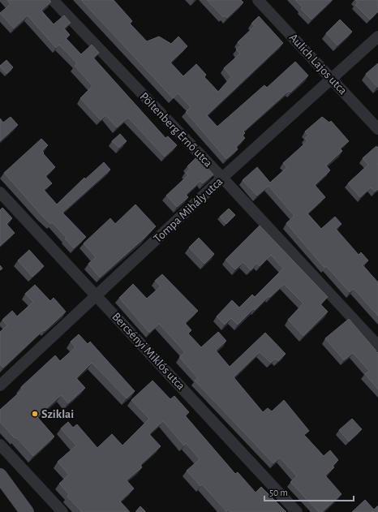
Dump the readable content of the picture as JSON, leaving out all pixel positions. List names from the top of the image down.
{
  "streets": {
    "street": [
      "Aulich Lajos utca",
      "Pöltenberg Ernő utca",
      "Tompa Mihály utca",
      "Bercsényi Miklós utca"
    ]
  },
  "crossings": [
    ["Aulich Lajos utca", "Tompa Mihály utca"],
    ["Pöltenberg Ernő utca", "Tompa Mihály utca"],
    ["Tompa Mihály utca", "Bercsényi Miklós utca"]
  ],
  "places": ["Sziklai"],
  "scale_bar": "50 m"
}
